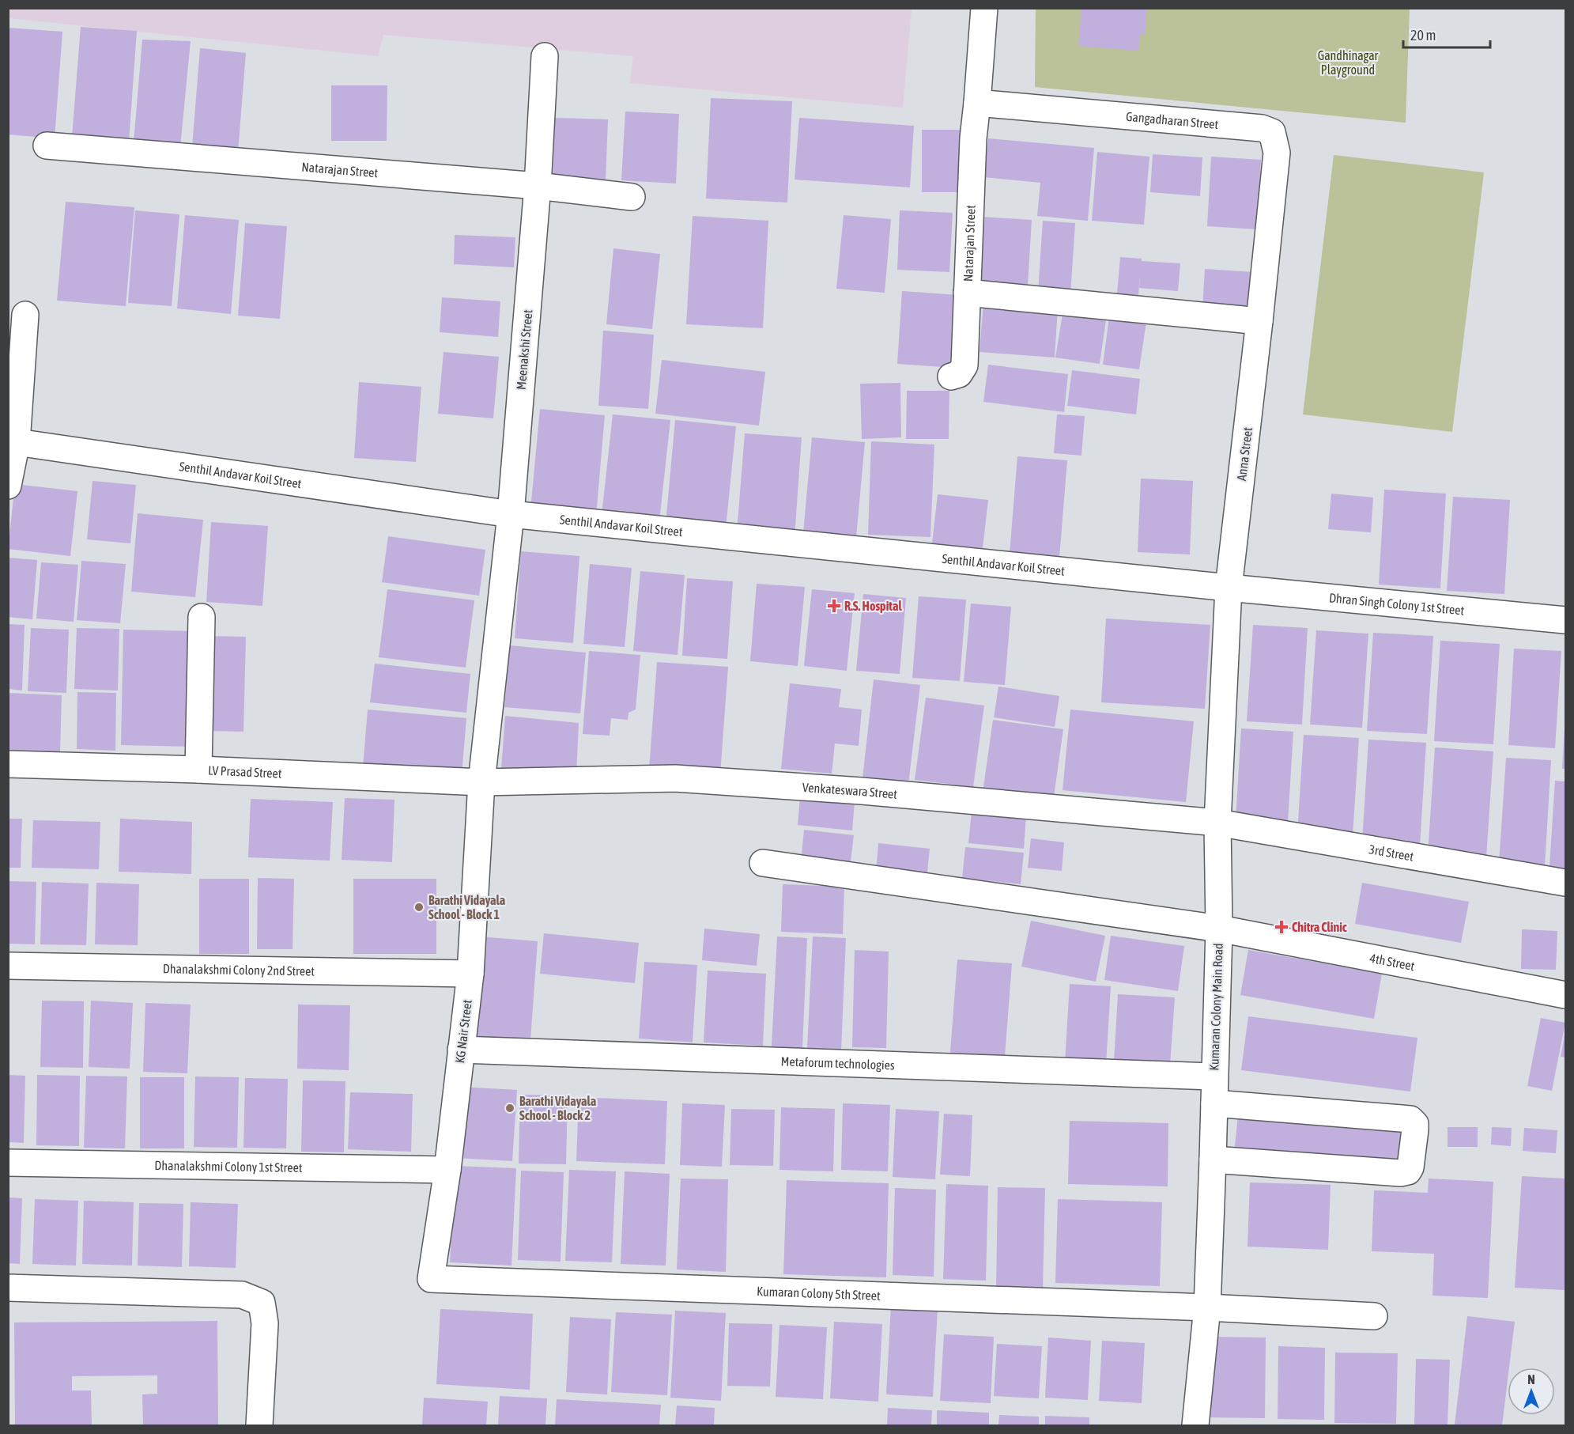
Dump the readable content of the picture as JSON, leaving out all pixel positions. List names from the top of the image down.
{
  "streets": {
    "street": [
      "Gangadharan Street",
      "Natarajan Street",
      "Meenakshi Street",
      "Anna Street",
      "Senthil Andavar Koil Street",
      "Dhran Singh Colony 1st Street",
      "LV Prasad Street",
      "Venkateswara Street",
      "3rd Street",
      "4th Street",
      "Dhanalakshmi Colony 2nd Street",
      "Kumaran Colony Main Road",
      "KG Nair Street",
      "Metaforum technologies",
      "Dhanalakshmi Colony 1st Street",
      "Kumaran Colony 5th Street"
    ]
  },
  "crossings": [
    ["Gangadharan Street", "Natarajan Street"],
    ["Gangadharan Street", "Anna Street"],
    ["Natarajan Street", "Meenakshi Street"],
    ["Meenakshi Street", "Senthil Andavar Koil Street"],
    ["Meenakshi Street", "LV Prasad Street"],
    ["Meenakshi Street", "Venkateswara Street"],
    ["Meenakshi Street", "KG Nair Street"],
    ["Anna Street", "Senthil Andavar Koil Street"],
    ["Anna Street", "Dhran Singh Colony 1st Street"],
    ["Anna Street", "Kumaran Colony Main Road"],
    ["Senthil Andavar Koil Street", "Dhran Singh Colony 1st Street"],
    ["Senthil Andavar Koil Street", "Kumaran Colony Main Road"],
    ["Dhran Singh Colony 1st Street", "Kumaran Colony Main Road"],
    ["LV Prasad Street", "Venkateswara Street"],
    ["LV Prasad Street", "KG Nair Street"],
    ["Venkateswara Street", "3rd Street"],
    ["Venkateswara Street", "Kumaran Colony Main Road"],
    ["Venkateswara Street", "KG Nair Street"],
    ["3rd Street", "Kumaran Colony Main Road"],
    ["4th Street", "Kumaran Colony Main Road"],
    ["Dhanalakshmi Colony 2nd Street", "KG Nair Street"],
    ["Kumaran Colony Main Road", "Metaforum technologies"],
    ["Kumaran Colony Main Road", "Kumaran Colony 5th Street"],
    ["KG Nair Street", "Metaforum technologies"],
    ["KG Nair Street", "Dhanalakshmi Colony 1st Street"],
    ["KG Nair Street", "Kumaran Colony 5th Street"]
  ],
  "parks": ["Gandhinagar Playground"],
  "places": {
    "health": ["R.S. Hospital", "Chitra Clinic"],
    "other": ["Barathi Vidayala School - Block 1", "Barathi Vidayala School - Block 2"]
  },
  "scale_bar": "20 m",
  "north": "top"
}
